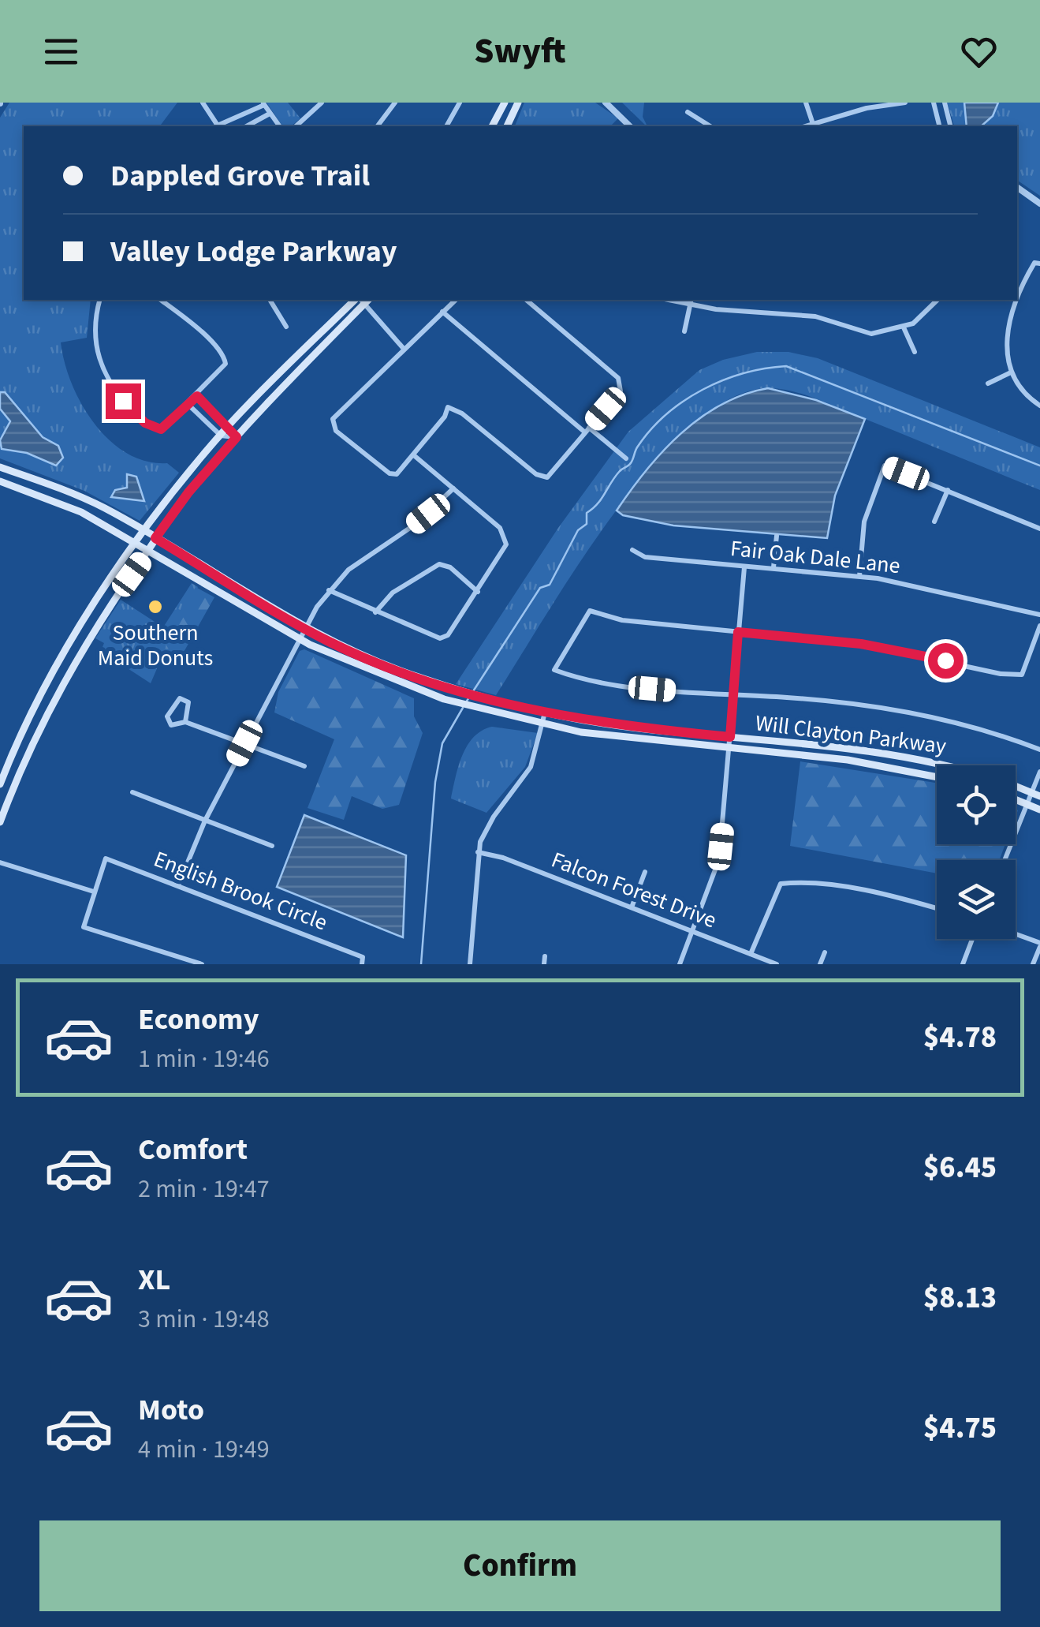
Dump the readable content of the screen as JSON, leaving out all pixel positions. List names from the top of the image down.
{
  "streets": {
    "main road": ["Will Clayton Parkway"],
    "street": ["Fair Oak Dale Lane", "Falcon Forest Drive", "English Brook Circle"]
  },
  "places": ["Southern Maid Donuts"],
  "page": {
    "header": "Swyft",
    "banner": ["Dappled Grove Trail", "Valley Lodge Parkway"],
    "list": [
      {
        "name": "Economy",
        "note": "1 min · 19:46",
        "value": "$4.78"
      },
      {
        "name": "Comfort",
        "note": "2 min · 19:47",
        "value": "$6.45"
      },
      {
        "name": "XL",
        "note": "3 min · 19:48",
        "value": "$8.13"
      },
      {
        "name": "Moto",
        "note": "4 min · 19:49",
        "value": "$4.75"
      }
    ],
    "buttons": "Confirm"
  }
}
